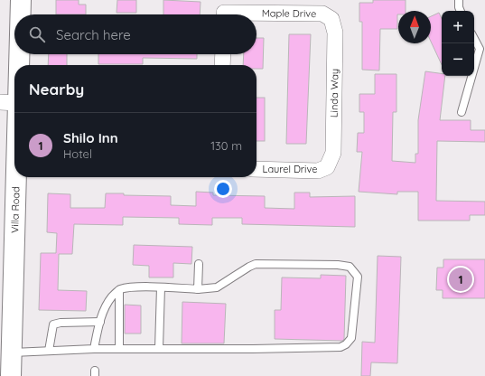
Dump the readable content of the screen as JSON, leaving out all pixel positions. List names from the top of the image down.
{
  "streets": {
    "main road": ["Villa Road"],
    "street": ["Maple Drive", "Linda Way", "Laurel Drive"]
  },
  "crossings": [
    ["Maple Drive", "Linda Way"],
    ["Linda Way", "Laurel Drive"]
  ],
  "north": "top",
  "page": {
    "map_buttons": ["+", "−"],
    "search": "Search here",
    "heading": "Nearby",
    "list": [
      {
        "mark": "1",
        "name": "Shilo Inn",
        "note": "Hotel",
        "value": "130 m"
      }
    ],
    "pins": "1"
  }
}
